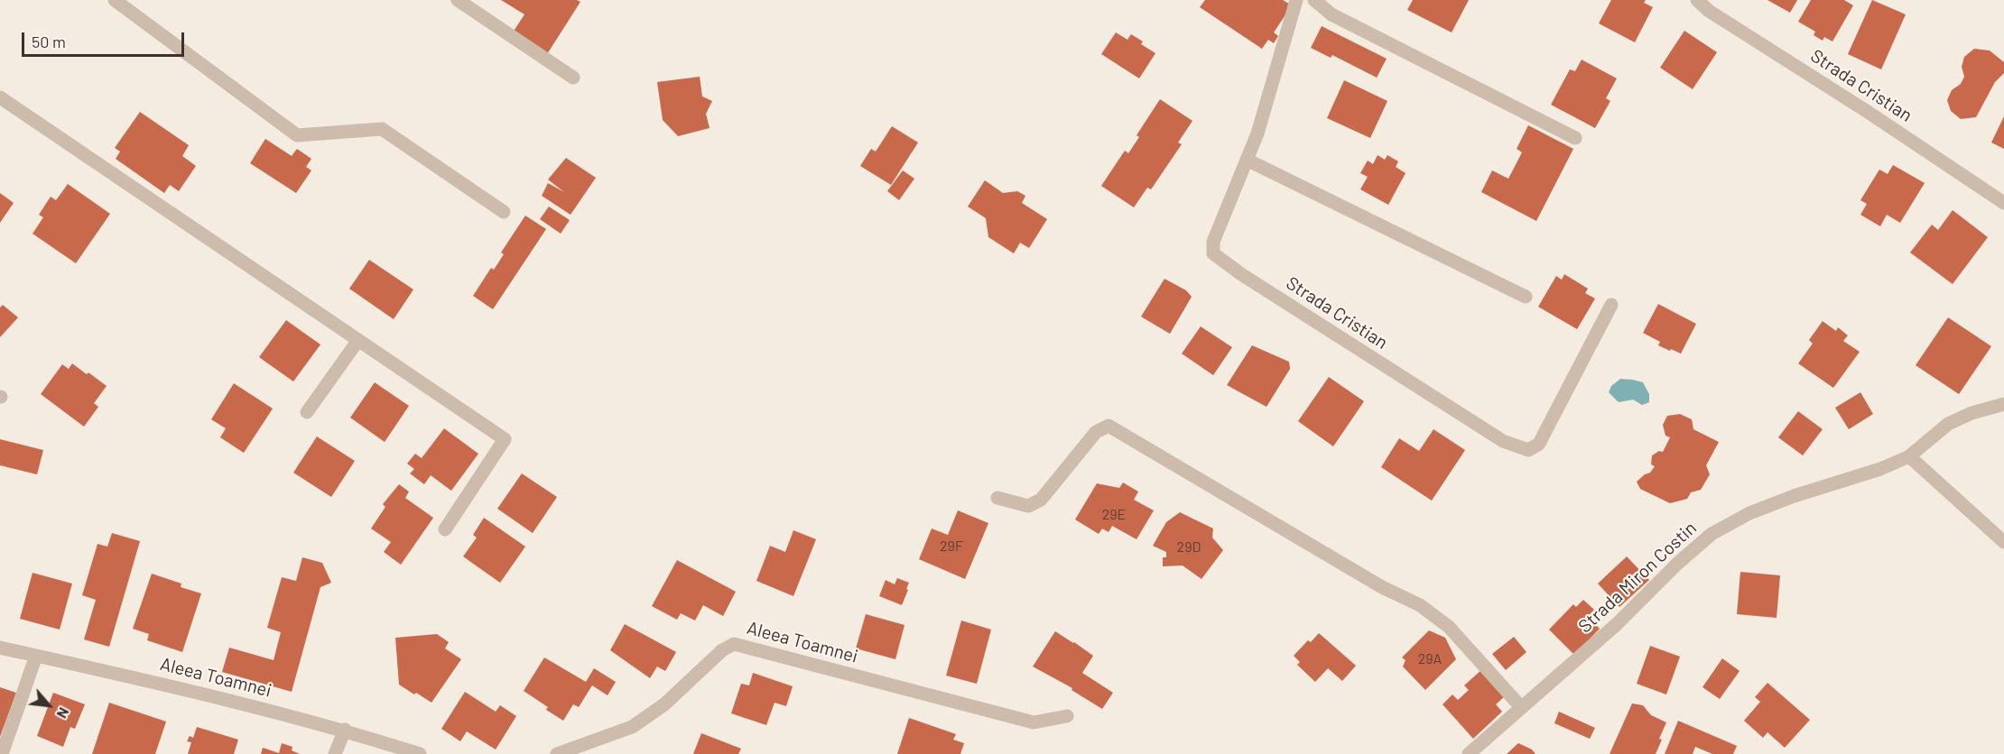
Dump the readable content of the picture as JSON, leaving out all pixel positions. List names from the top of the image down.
{
  "streets": {
    "street": ["Strada Cristian", "Strada Miron Costin", "Aleea Toamnei"]
  },
  "house_numbers": [
    "29E",
    "29F",
    "29D",
    "29A"
  ],
  "scale_bar": "50 m",
  "north": "bottom right"
}
